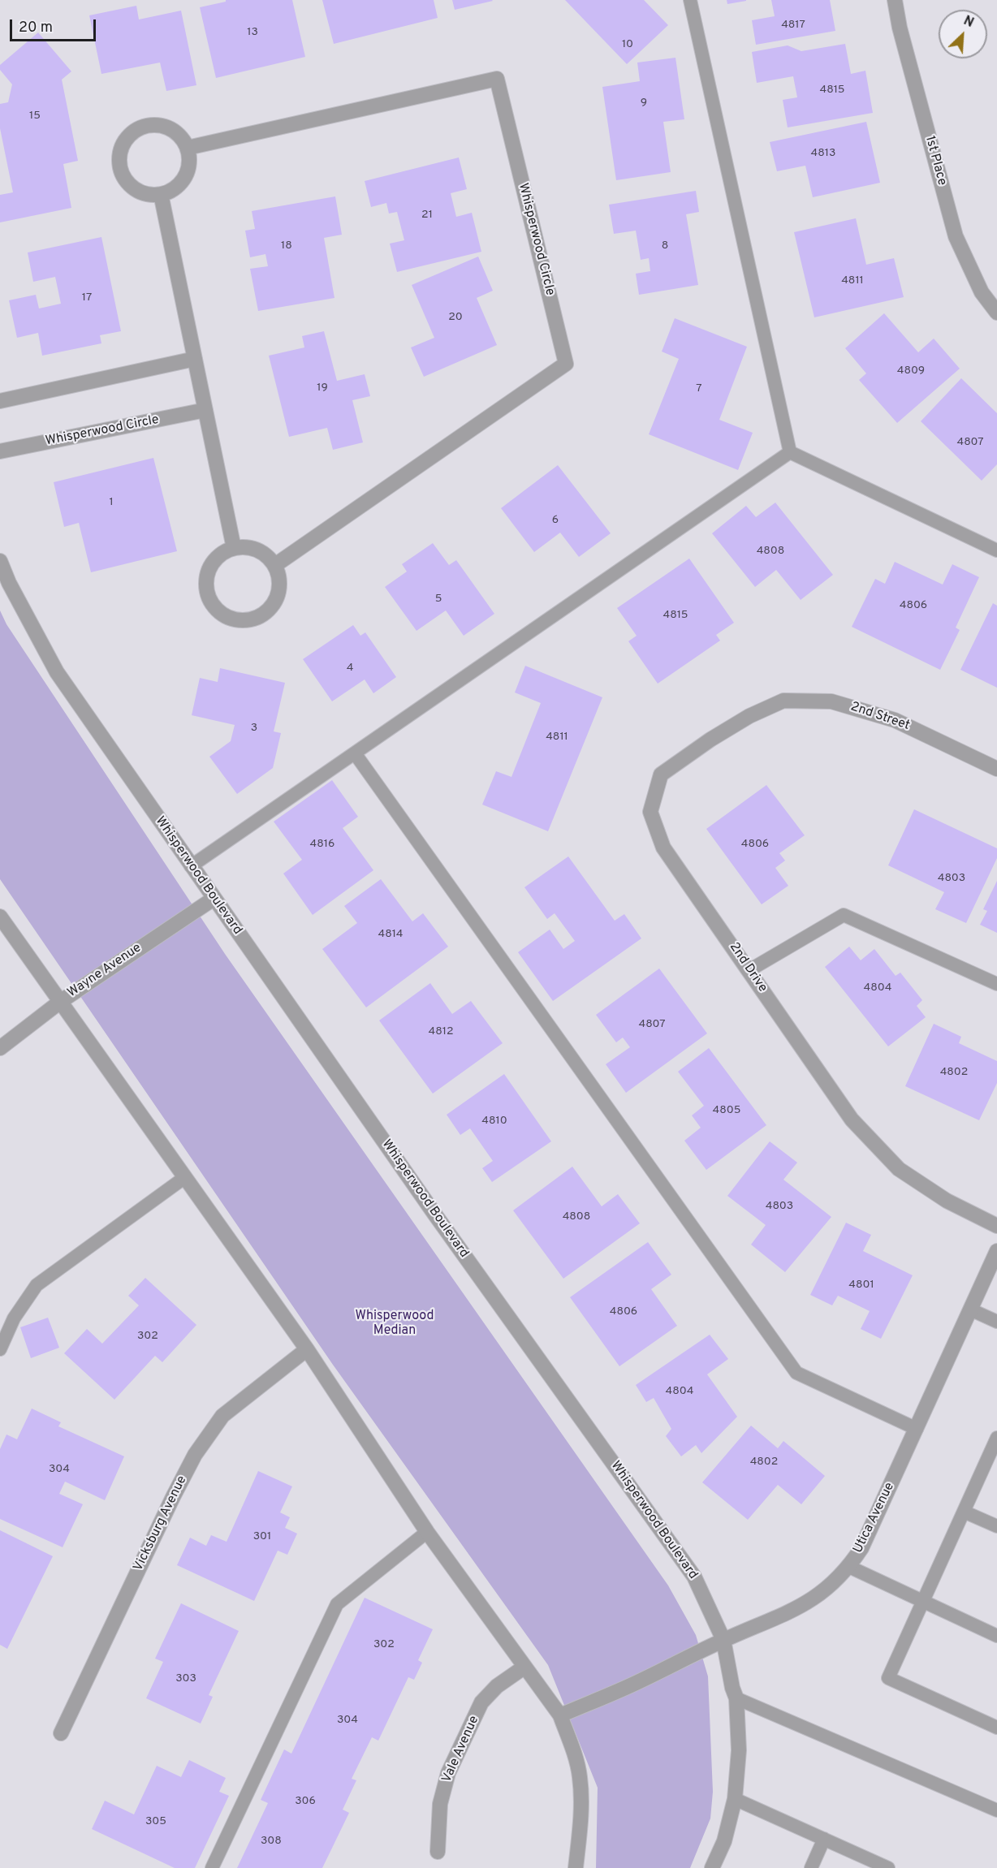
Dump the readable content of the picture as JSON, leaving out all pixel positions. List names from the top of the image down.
{
  "streets": {
    "street": [
      "1st Place",
      "Whisperwood Circle",
      "2nd Street",
      "Whisperwood Boulevard",
      "2nd Drive",
      "Wayne Avenue",
      "Utica Avenue",
      "Vicksburg Avenue",
      "Vale Avenue"
    ]
  },
  "crossings": [
    ["2nd Street", "2nd Drive"],
    ["Whisperwood Boulevard", "Wayne Avenue"],
    ["Whisperwood Boulevard", "Utica Avenue"]
  ],
  "parks": ["Whisperwood Median"],
  "house_numbers": [
    "4817",
    "13",
    "10",
    "4815",
    "9",
    "15",
    "4813",
    "21",
    "18",
    "8",
    "4811",
    "17",
    "20",
    "4809",
    "19",
    "7",
    "4807",
    "1",
    "6",
    "4808",
    "5",
    "4806",
    "4815",
    "4",
    "3",
    "4811",
    "4816",
    "4806",
    "4803",
    "4814",
    "4804",
    "4807",
    "4812",
    "4802",
    "4805",
    "4810",
    "4803",
    "4808",
    "4801",
    "4806",
    "302",
    "4804",
    "4802",
    "304",
    "301",
    "302",
    "303",
    "304",
    "306",
    "305",
    "308"
  ],
  "scale_bar": "20 m",
  "north": "top right"
}
